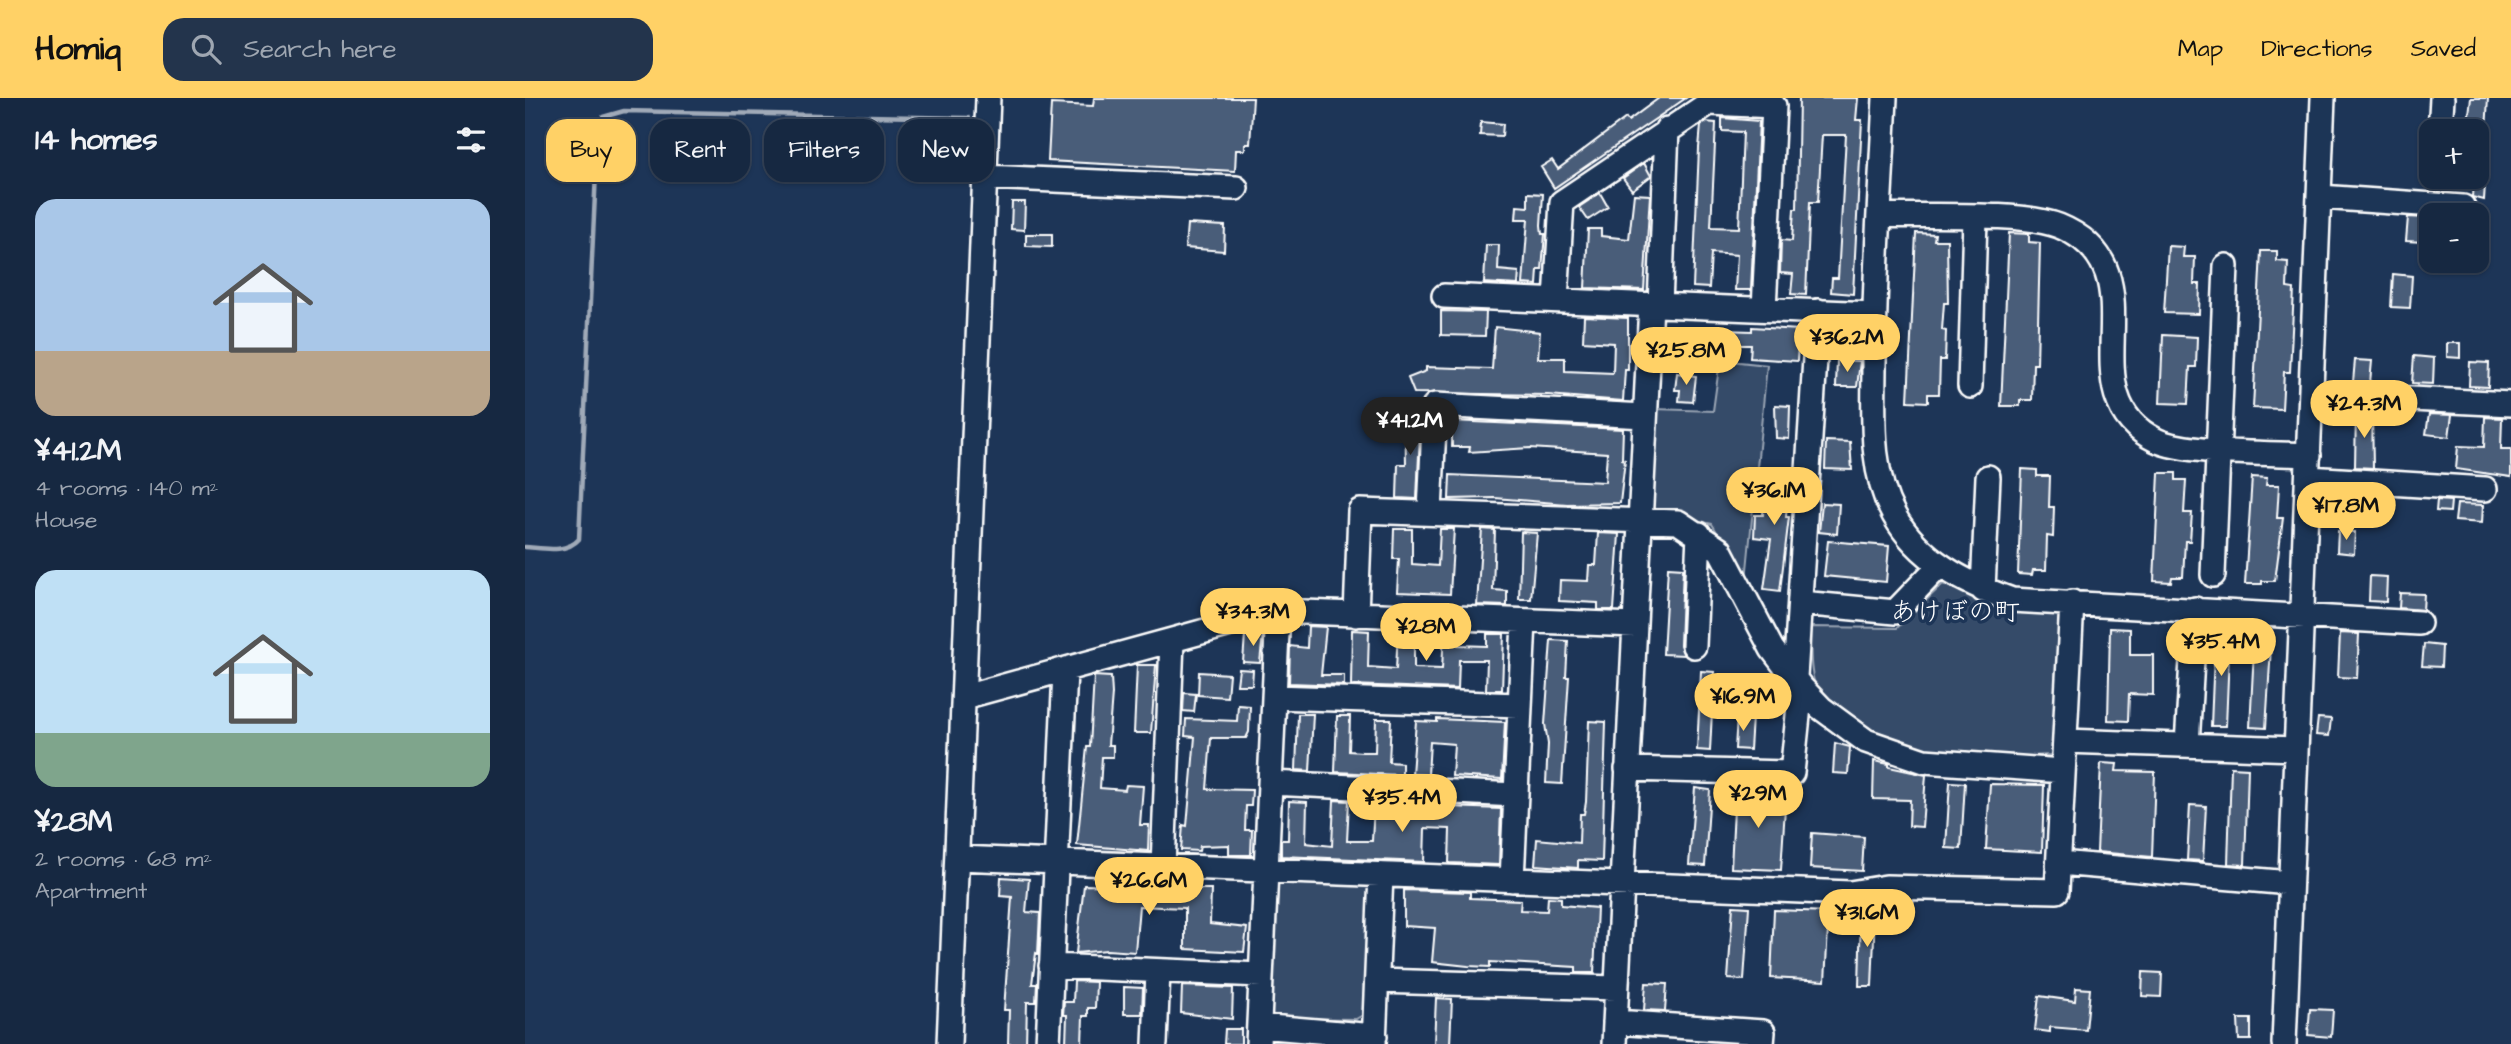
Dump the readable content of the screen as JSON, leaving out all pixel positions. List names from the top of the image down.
{
  "districts": ["あけぼの町"],
  "page": {
    "header": "Homiq",
    "search": "Search here",
    "nav": ["Map", "Directions", "Saved"],
    "heading": "14 homes",
    "map_buttons": ["+", "−"],
    "chip": [
      "Buy",
      "Rent",
      "Filters",
      "New"
    ],
    "list": [
      {
        "name": "¥41.2M",
        "note": "4 rooms · 140 m² · House"
      },
      {
        "name": "¥28M",
        "note": "2 rooms · 68 m² · Apartment"
      }
    ],
    "price": [
      "¥36.2M",
      "¥25.8M",
      "¥24.3M",
      "¥41.2M",
      "¥36.1M",
      "¥17.8M",
      "¥34.3M",
      "¥28M",
      "¥35.4M",
      "¥16.9M",
      "¥29M",
      "¥35.4M",
      "¥26.6M",
      "¥31.6M"
    ]
  }
}
